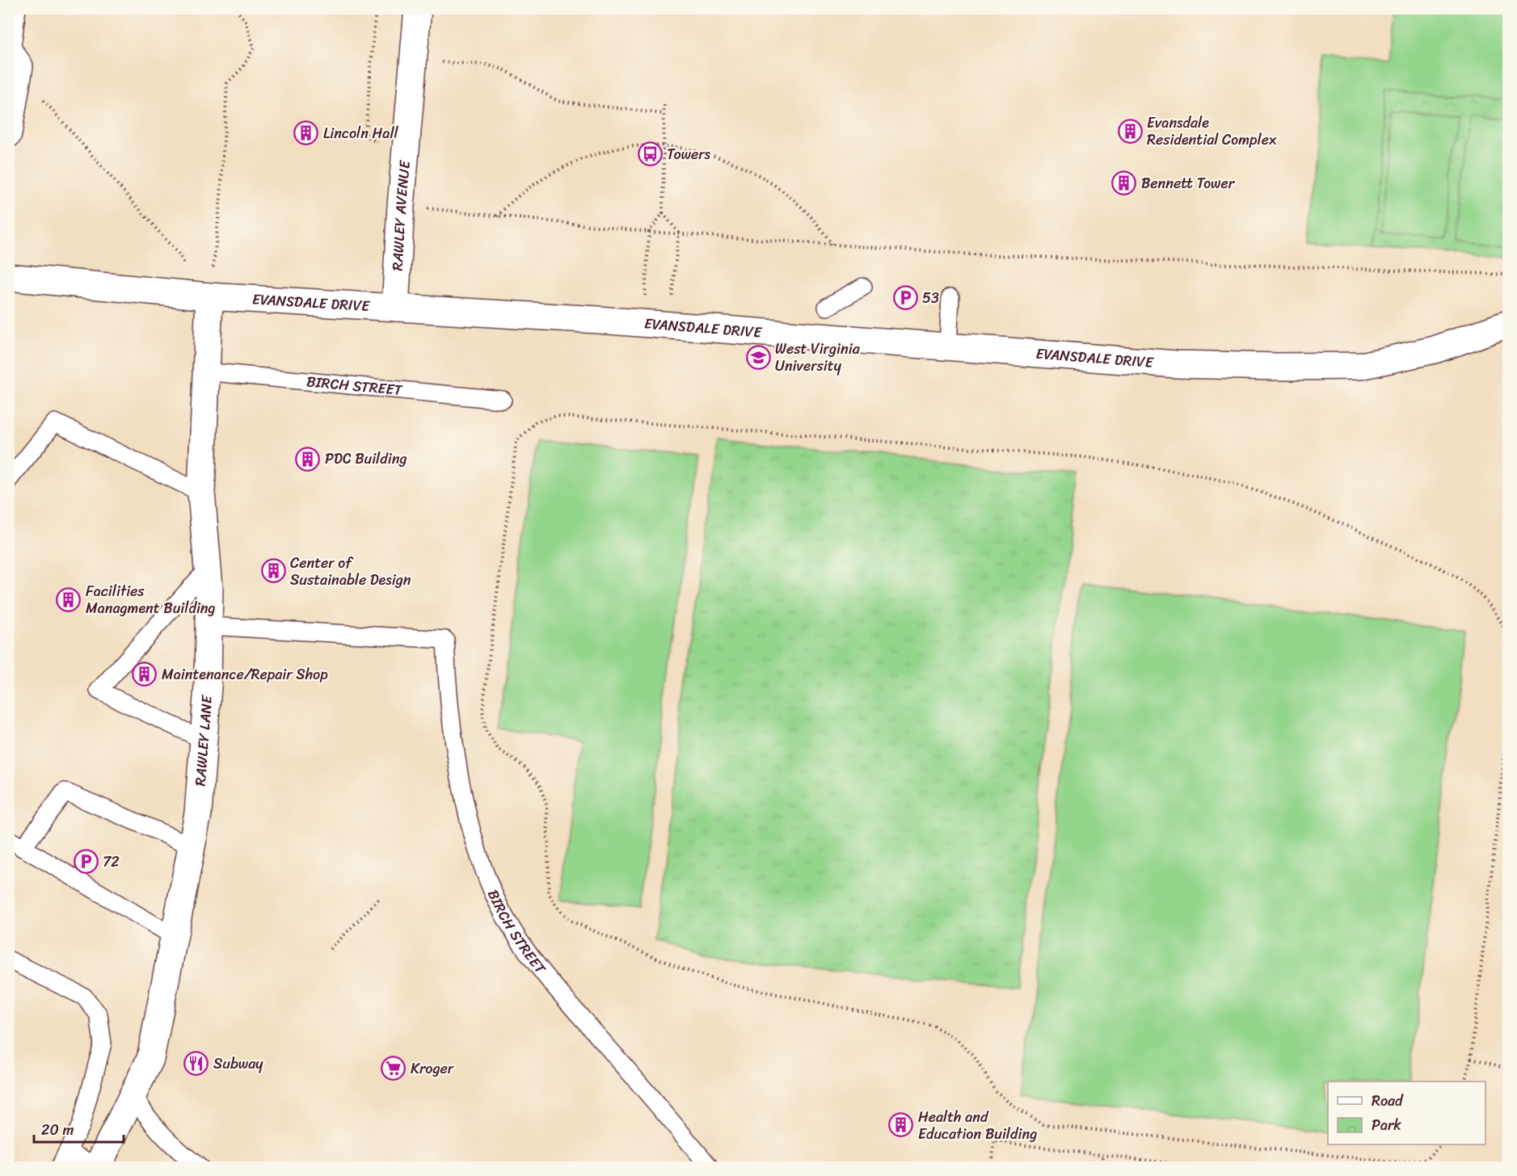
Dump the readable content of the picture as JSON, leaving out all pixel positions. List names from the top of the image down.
{
  "streets": {
    "street": ["RAWLEY AVENUE", "EVANSDALE DRIVE", "RAWLEY LANE"],
    "lane": ["BIRCH STREET"]
  },
  "crossings": [
    ["RAWLEY AVENUE", "EVANSDALE DRIVE"],
    ["EVANSDALE DRIVE", "RAWLEY LANE"],
    ["BIRCH STREET", "RAWLEY LANE"]
  ],
  "places": {
    "building": [
      "Evansdale Residential Complex",
      "Lincoln Hall",
      "Bennett Tower",
      "PDC Building",
      "Center of Sustainable Design",
      "Facilities Managment Building",
      "Maintenance/Repair Shop",
      "Health and Education Building"
    ],
    "bus stop": ["Towers"],
    "parking": ["53", "72"],
    "school or university": ["West Virginia University"],
    "restaurant": ["Subway"],
    "supermarket": ["Kroger"]
  },
  "legend": ["Road", "Park"],
  "scale_bar": "20 m"
}
